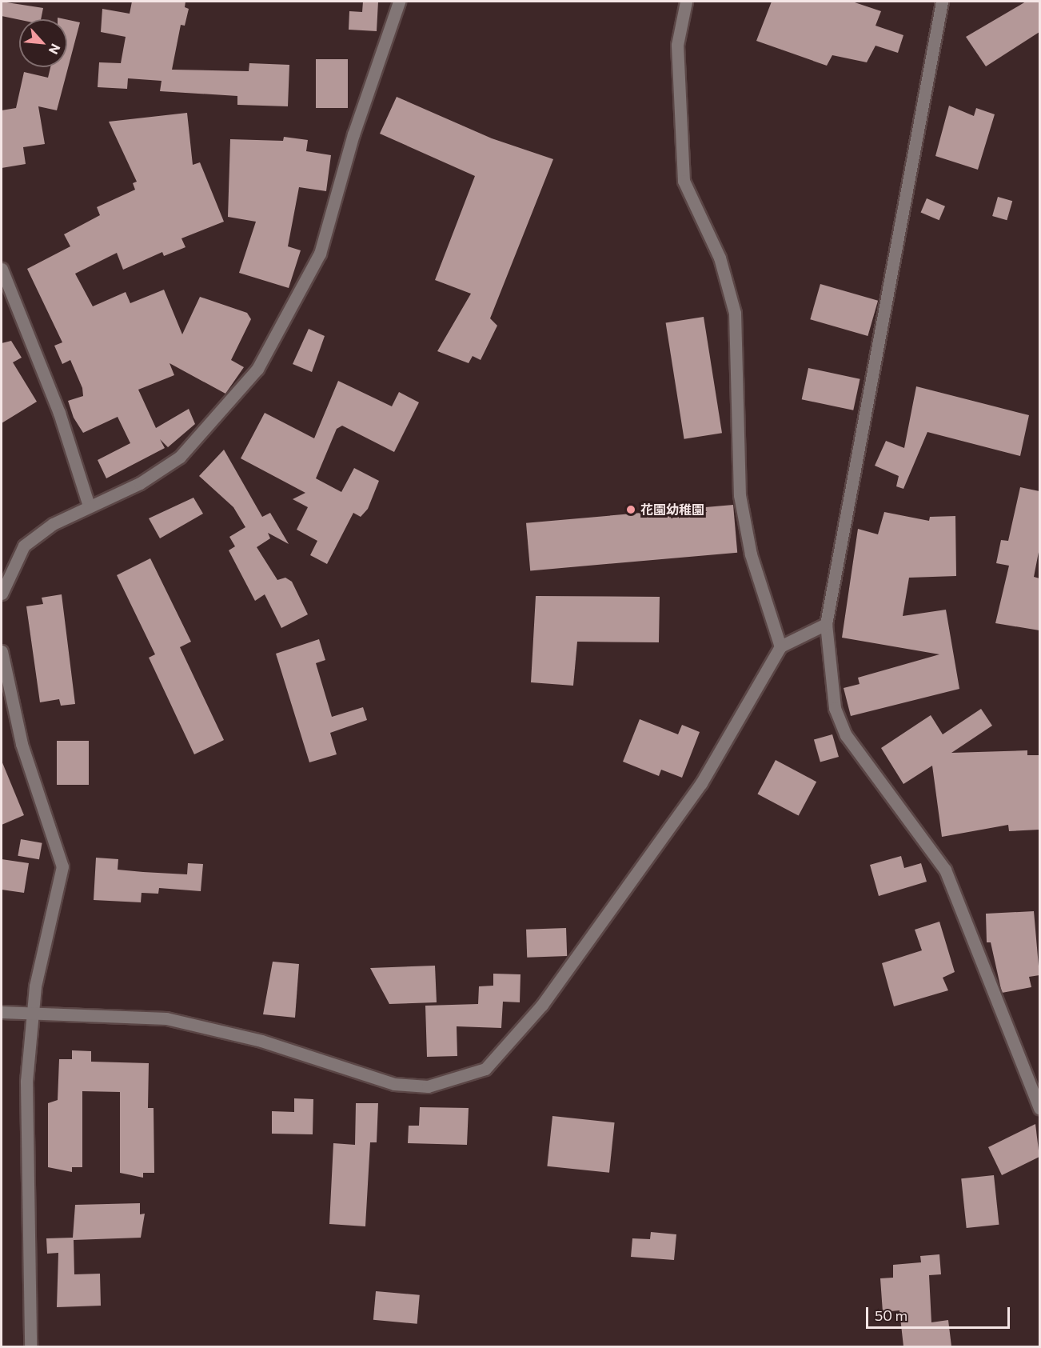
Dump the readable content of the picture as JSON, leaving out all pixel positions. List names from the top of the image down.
{
  "places": ["花園幼稚園"],
  "scale_bar": "50 m",
  "north": "bottom right"
}
